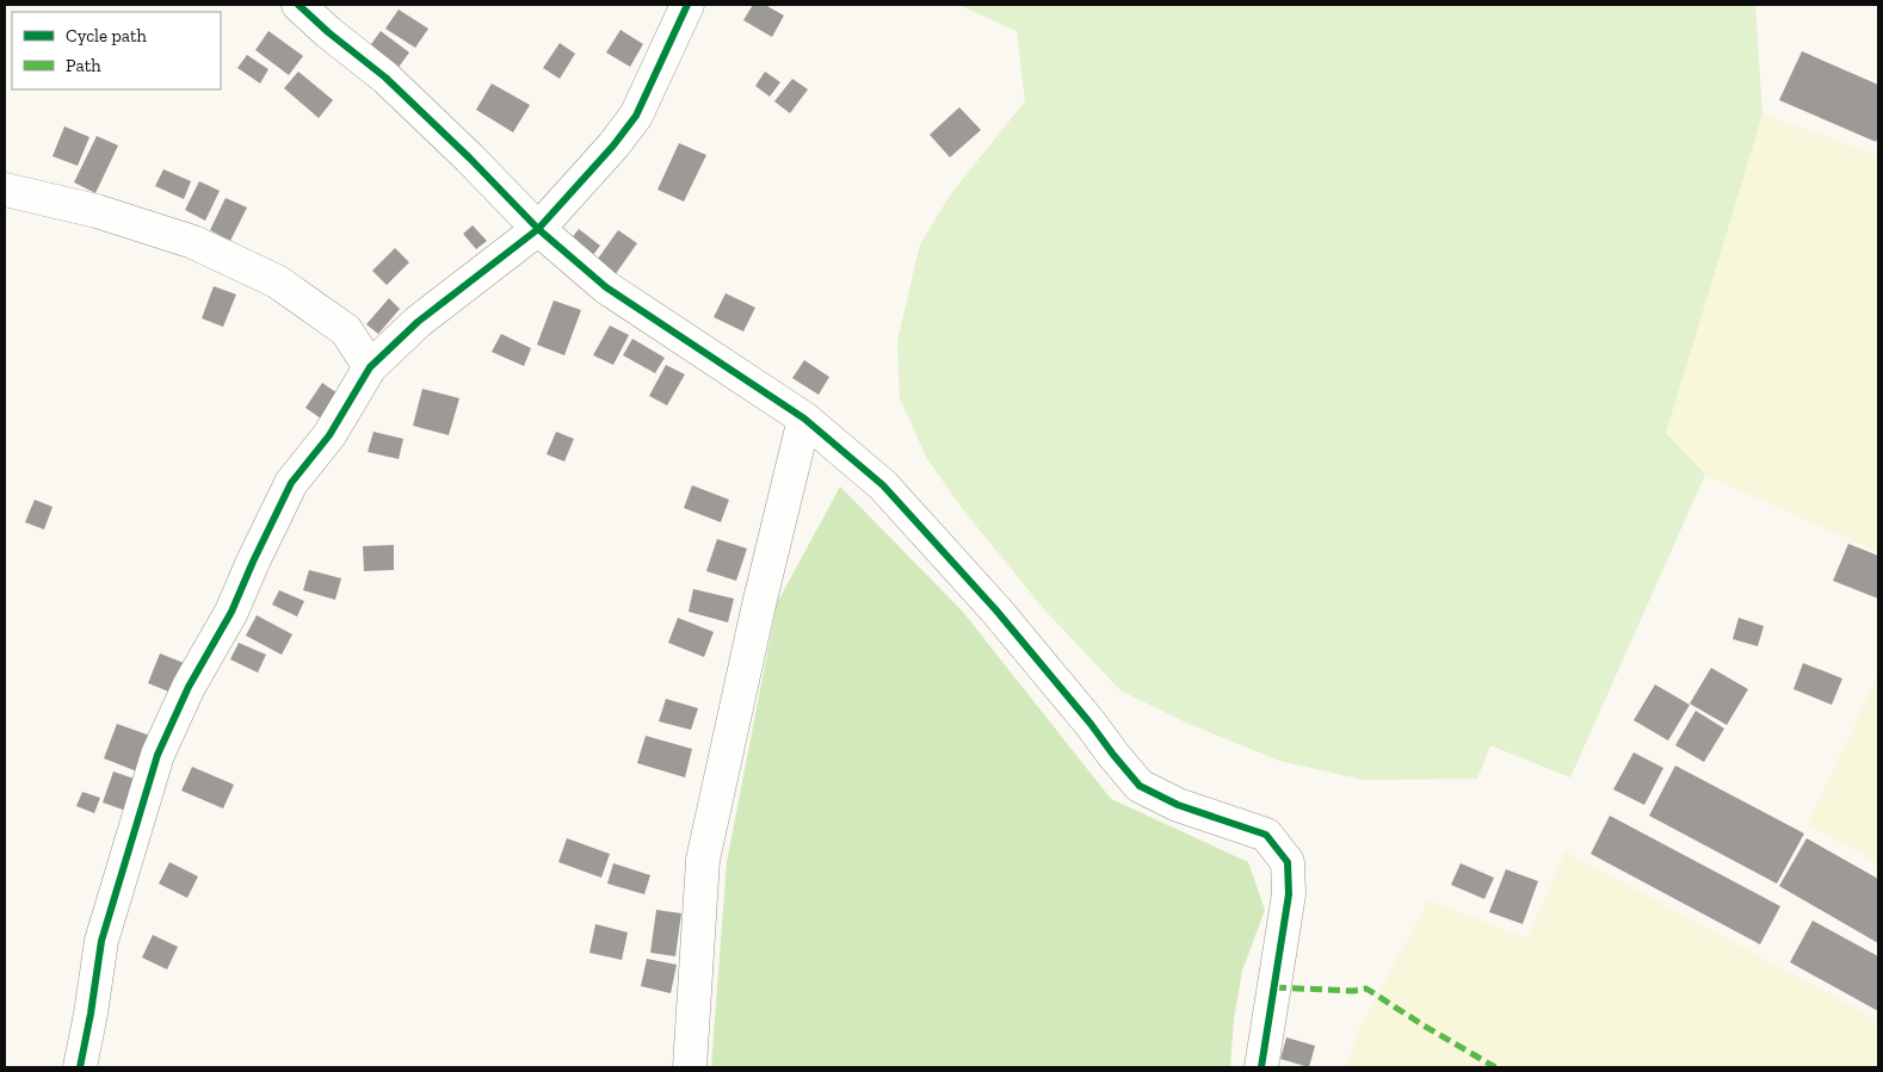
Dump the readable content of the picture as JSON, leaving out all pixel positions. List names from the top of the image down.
{
  "legend": ["Cycle path", "Path"]
}
